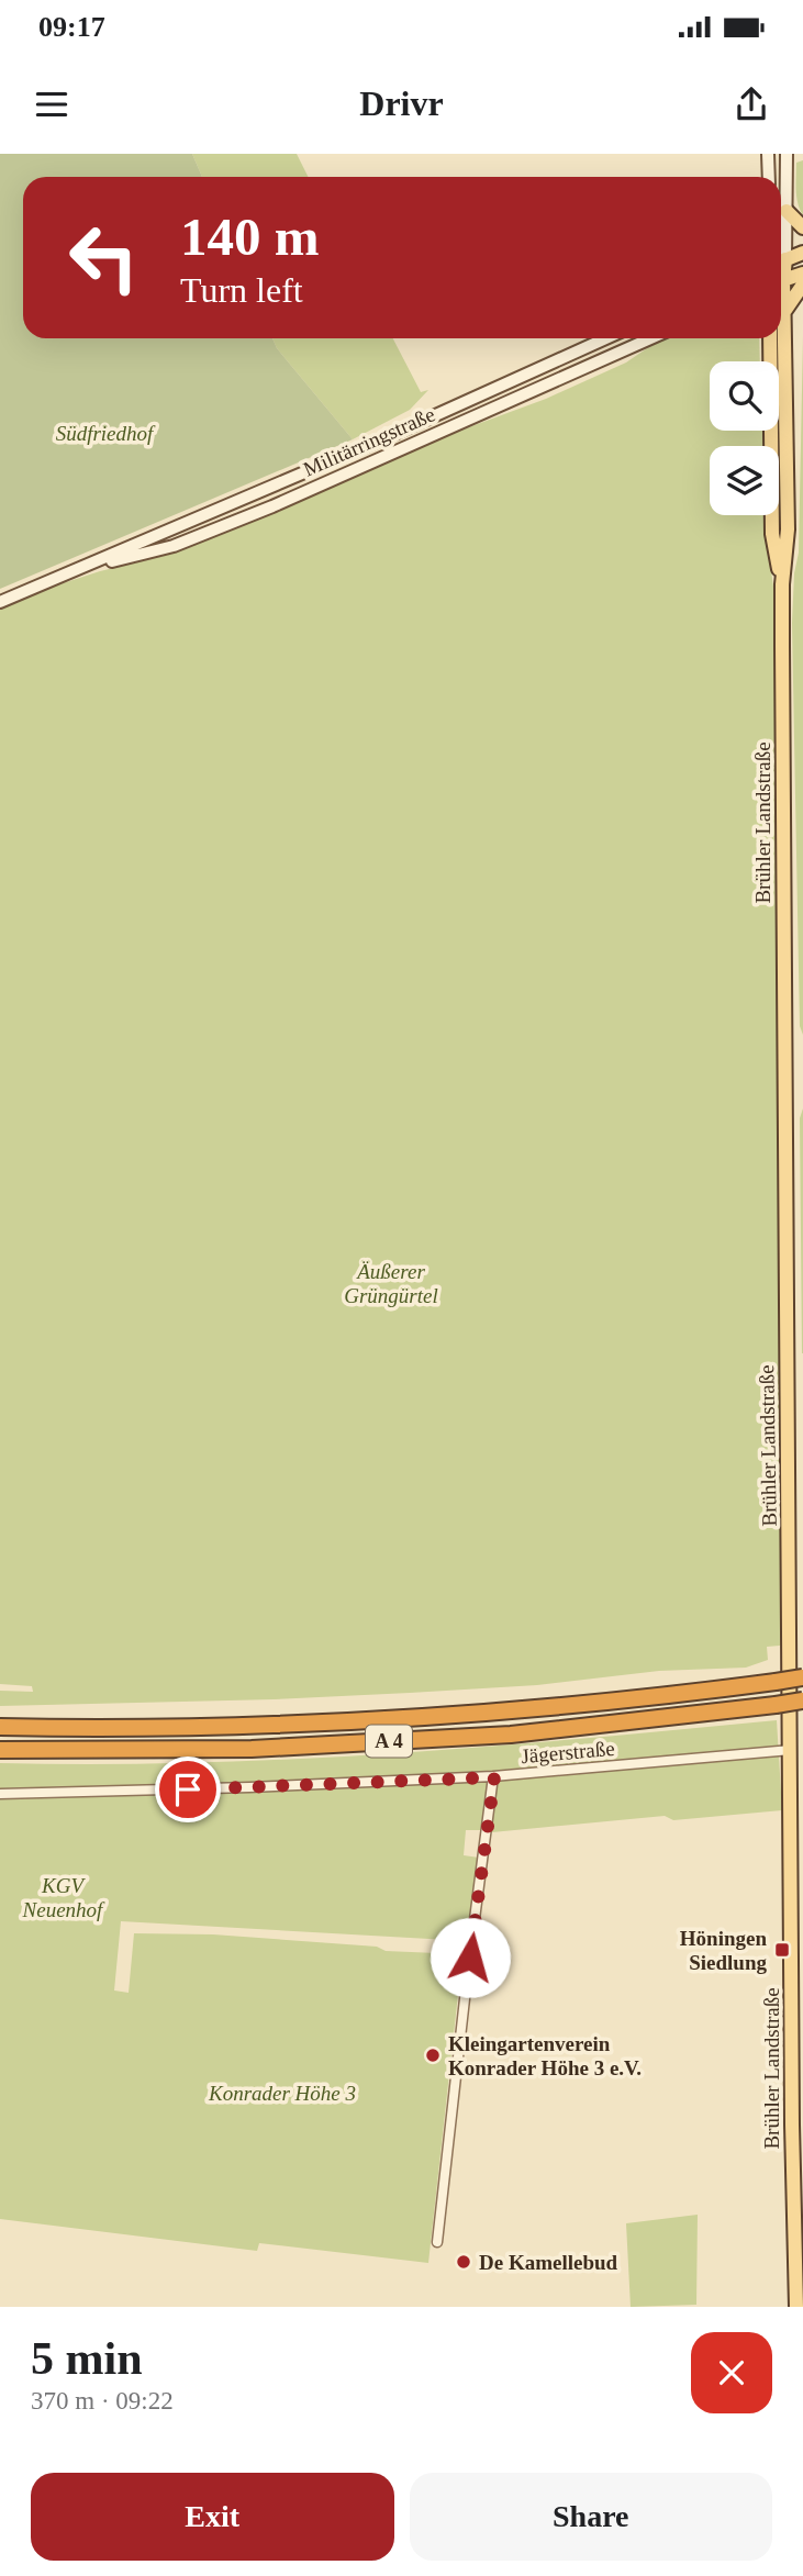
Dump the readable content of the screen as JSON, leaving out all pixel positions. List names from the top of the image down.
{
  "streets": {
    "highway": ["A 4"],
    "main road": ["Militärringstraße", "Brühler Landstraße"],
    "street": ["Jägerstraße"]
  },
  "crossings": [
    ["Brühler Landstraße", "Jägerstraße"]
  ],
  "parks": [
    "Südfriedhof",
    "Äußerer Grüngürtel",
    "KGV Neuenhof",
    "Konrader Höhe 3"
  ],
  "places": {
    "transit": ["Höningen Siedlung"],
    "other": ["Kleingartenverein Konrader Höhe 3 e.V.", "De Kamellebud"]
  },
  "page": {
    "status": "09:17",
    "header": "Drivr",
    "turn": ["140 m", "Turn left"],
    "heading": ["5 min", "370 m · 09:22"],
    "buttons": ["Exit", "Share"]
  }
}
